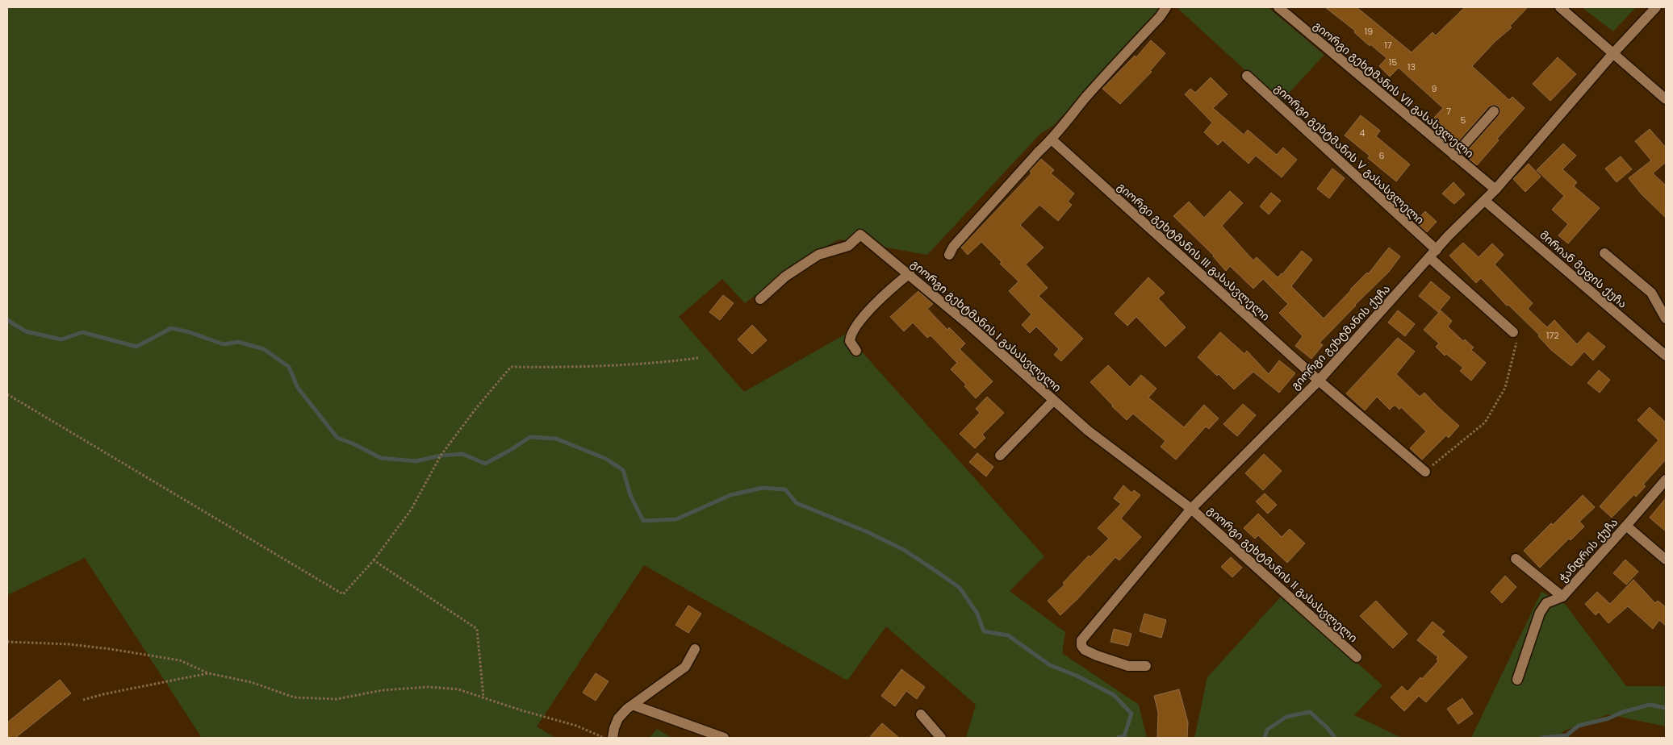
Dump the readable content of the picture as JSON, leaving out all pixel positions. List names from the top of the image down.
{
  "streets": {
    "street": [
      "გიორგი გეხტმანის VII გასასვლელი",
      "გიორგი გეხტმანის V გასასვლელი",
      "გიორგი გეხტმანის III გასასვლელი",
      "მირიან მეფის ქუჩა",
      "გიორგი გეხტმანის I გასასვლელი",
      "გიორგი გეხტმანის ქუჩა",
      "ჭანდრის ქუჩა",
      "გიორგი გეხტმანის II გასასვლელი"
    ]
  },
  "crossings": [
    ["გიორგი გეხტმანის VII გასასვლელი", "გიორგი გეხტმანის ქუჩა"],
    ["გიორგი გეხტმანის V გასასვლელი", "გიორგი გეხტმანის ქუჩა"],
    ["გიორგი გეხტმანის III გასასვლელი", "გიორგი გეხტმანის ქუჩა"],
    ["მირიან მეფის ქუჩა", "გიორგი გეხტმანის ქუჩა"],
    ["გიორგი გეხტმანის I გასასვლელი", "გიორგი გეხტმანის ქუჩა"],
    ["გიორგი გეხტმანის I გასასვლელი", "გიორგი გეხტმანის II გასასვლელი"],
    ["გიორგი გეხტმანის ქუჩა", "გიორგი გეხტმანის II გასასვლელი"]
  ],
  "house_numbers": [
    "19",
    "17",
    "15",
    "13",
    "9",
    "7",
    "5",
    "4",
    "6",
    "172"
  ]
}
